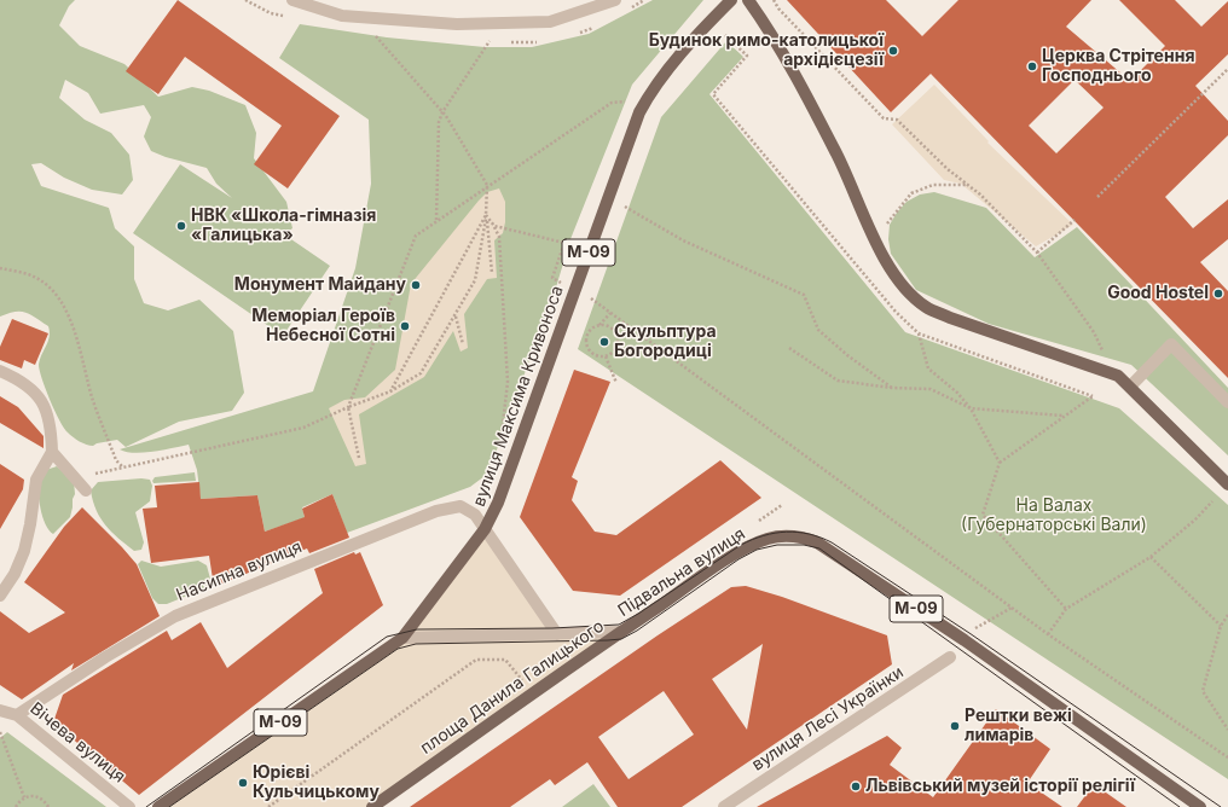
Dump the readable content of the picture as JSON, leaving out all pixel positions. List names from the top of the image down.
{
  "streets": {
    "main road": [
      "М-09",
      "вулиця Максима Кривоноса",
      "Підвальна вулиця",
      "площа Данила Галицького"
    ],
    "street": ["Насипна вулиця", "вулиця Лесі Українки", "Вічева вулиця"]
  },
  "crossings": [
    ["М-09", "вулиця Максима Кривоноса"],
    ["М-09", "Насипна вулиця"],
    ["М-09", "площа Данила Галицького"],
    ["вулиця Максима Кривоноса", "Насипна вулиця"],
    ["вулиця Максима Кривоноса", "площа Данила Галицького"],
    ["Насипна вулиця", "площа Данила Галицького"],
    ["Насипна вулиця", "Вічева вулиця"],
    ["Підвальна вулиця", "площа Данила Галицького"]
  ],
  "parks": ["На Валах (Губернаторські Вали)"],
  "places": [
    "Будинок римо-католицької архідієцезії",
    "Церква Стрітення Господнього",
    "НВК «Школа-гімназія «Галицька»",
    "Монумент Майдану",
    "Good Hostel",
    "Меморіал Героїв Небесної Сотні",
    "Скульптура Богородиці",
    "Рештки вежі лимарів",
    "Юрієві Кульчицькому",
    "Львівський музей історії релігії"
  ]
}
